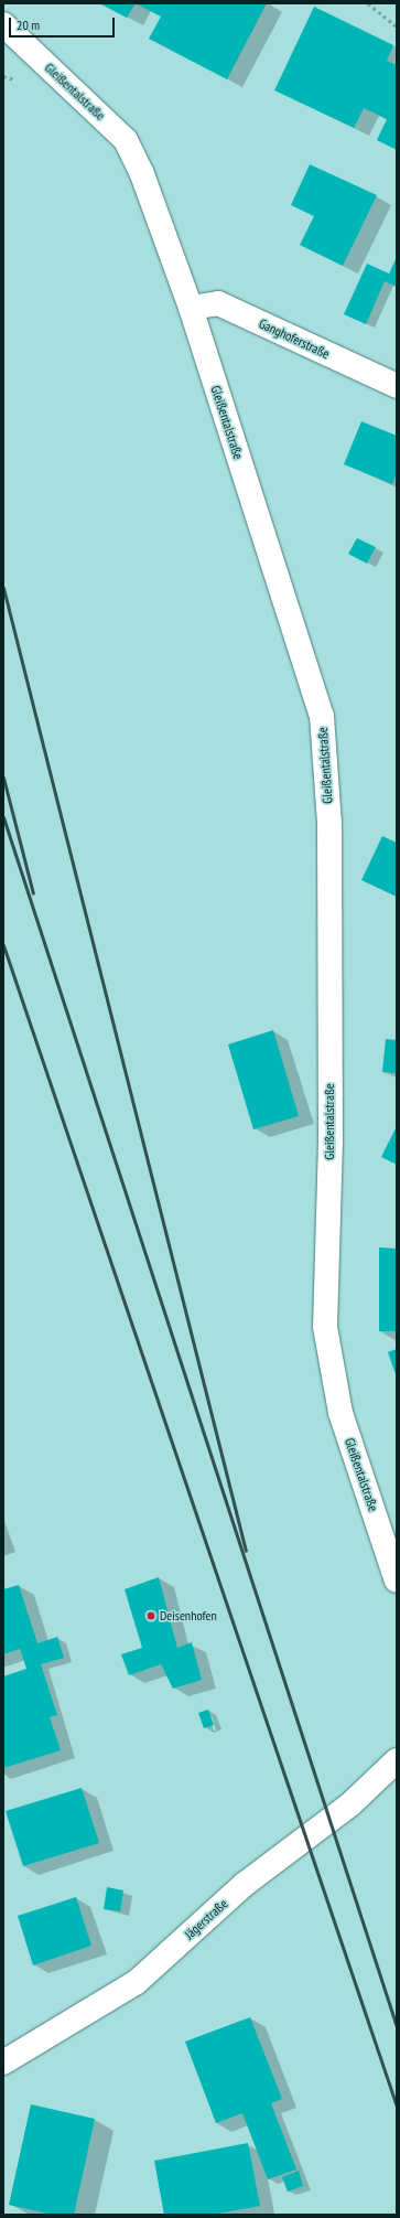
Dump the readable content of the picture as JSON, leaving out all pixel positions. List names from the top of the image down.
{
  "streets": {
    "street": ["Gleißentalstraße", "Ganghoferstraße", "Jägerstraße"]
  },
  "crossings": [
    ["Gleißentalstraße", "Ganghoferstraße"]
  ],
  "places": ["Deisenhofen"],
  "scale_bar": "20 m"
}
